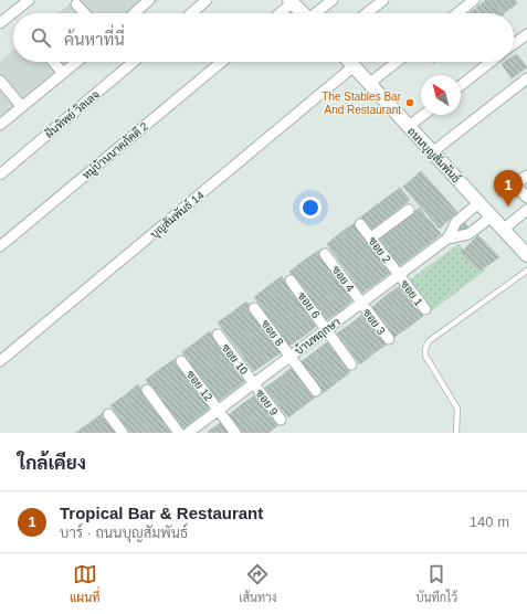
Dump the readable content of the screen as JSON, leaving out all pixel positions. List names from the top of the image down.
{
  "streets": {
    "street": [
      "ฝันทิพย์ วิลเลจ",
      "หมู่บ้านนาคภัคดี 2",
      "ถนนบุญสัมพันธ์",
      "บุญสัมพันธ์ 14",
      "ซอย 2",
      "ซอย 4",
      "ซอย 1",
      "ซอย 6",
      "ซอย 3",
      "ซอย 8",
      "บ้านพฤกษา",
      "ซอย 10",
      "ซอย 12",
      "ซอย 9"
    ]
  },
  "crossings": [
    ["ถนนบุญสัมพันธ์", "บุญสัมพันธ์ 14"],
    ["ถนนบุญสัมพันธ์", "บ้านพฤกษา"],
    ["ซอย 2", "ซอย 1"],
    ["ซอย 2", "บ้านพฤกษา"],
    ["ซอย 4", "ซอย 3"],
    ["ซอย 4", "บ้านพฤกษา"],
    ["ซอย 1", "บ้านพฤกษา"],
    ["ซอย 6", "บ้านพฤกษา"],
    ["ซอย 3", "บ้านพฤกษา"],
    ["ซอย 8", "บ้านพฤกษา"],
    ["บ้านพฤกษา", "ซอย 10"],
    ["บ้านพฤกษา", "ซอย 12"],
    ["บ้านพฤกษา", "ซอย 9"],
    ["ซอย 10", "ซอย 9"]
  ],
  "places": ["The Stables Bar And Restaurant"],
  "north": "top left",
  "page": {
    "search": "ค้นหาที่นี่",
    "pins": "1",
    "heading": "ใกล้เคียง",
    "list": [
      {
        "mark": "1",
        "name": "Tropical Bar & Restaurant",
        "note": "บาร์ · ถนนบุญสัมพันธ์",
        "value": "140 m"
      }
    ],
    "nav": ["แผนที่", "เส้นทาง", "บันทึกไว้"]
  }
}
